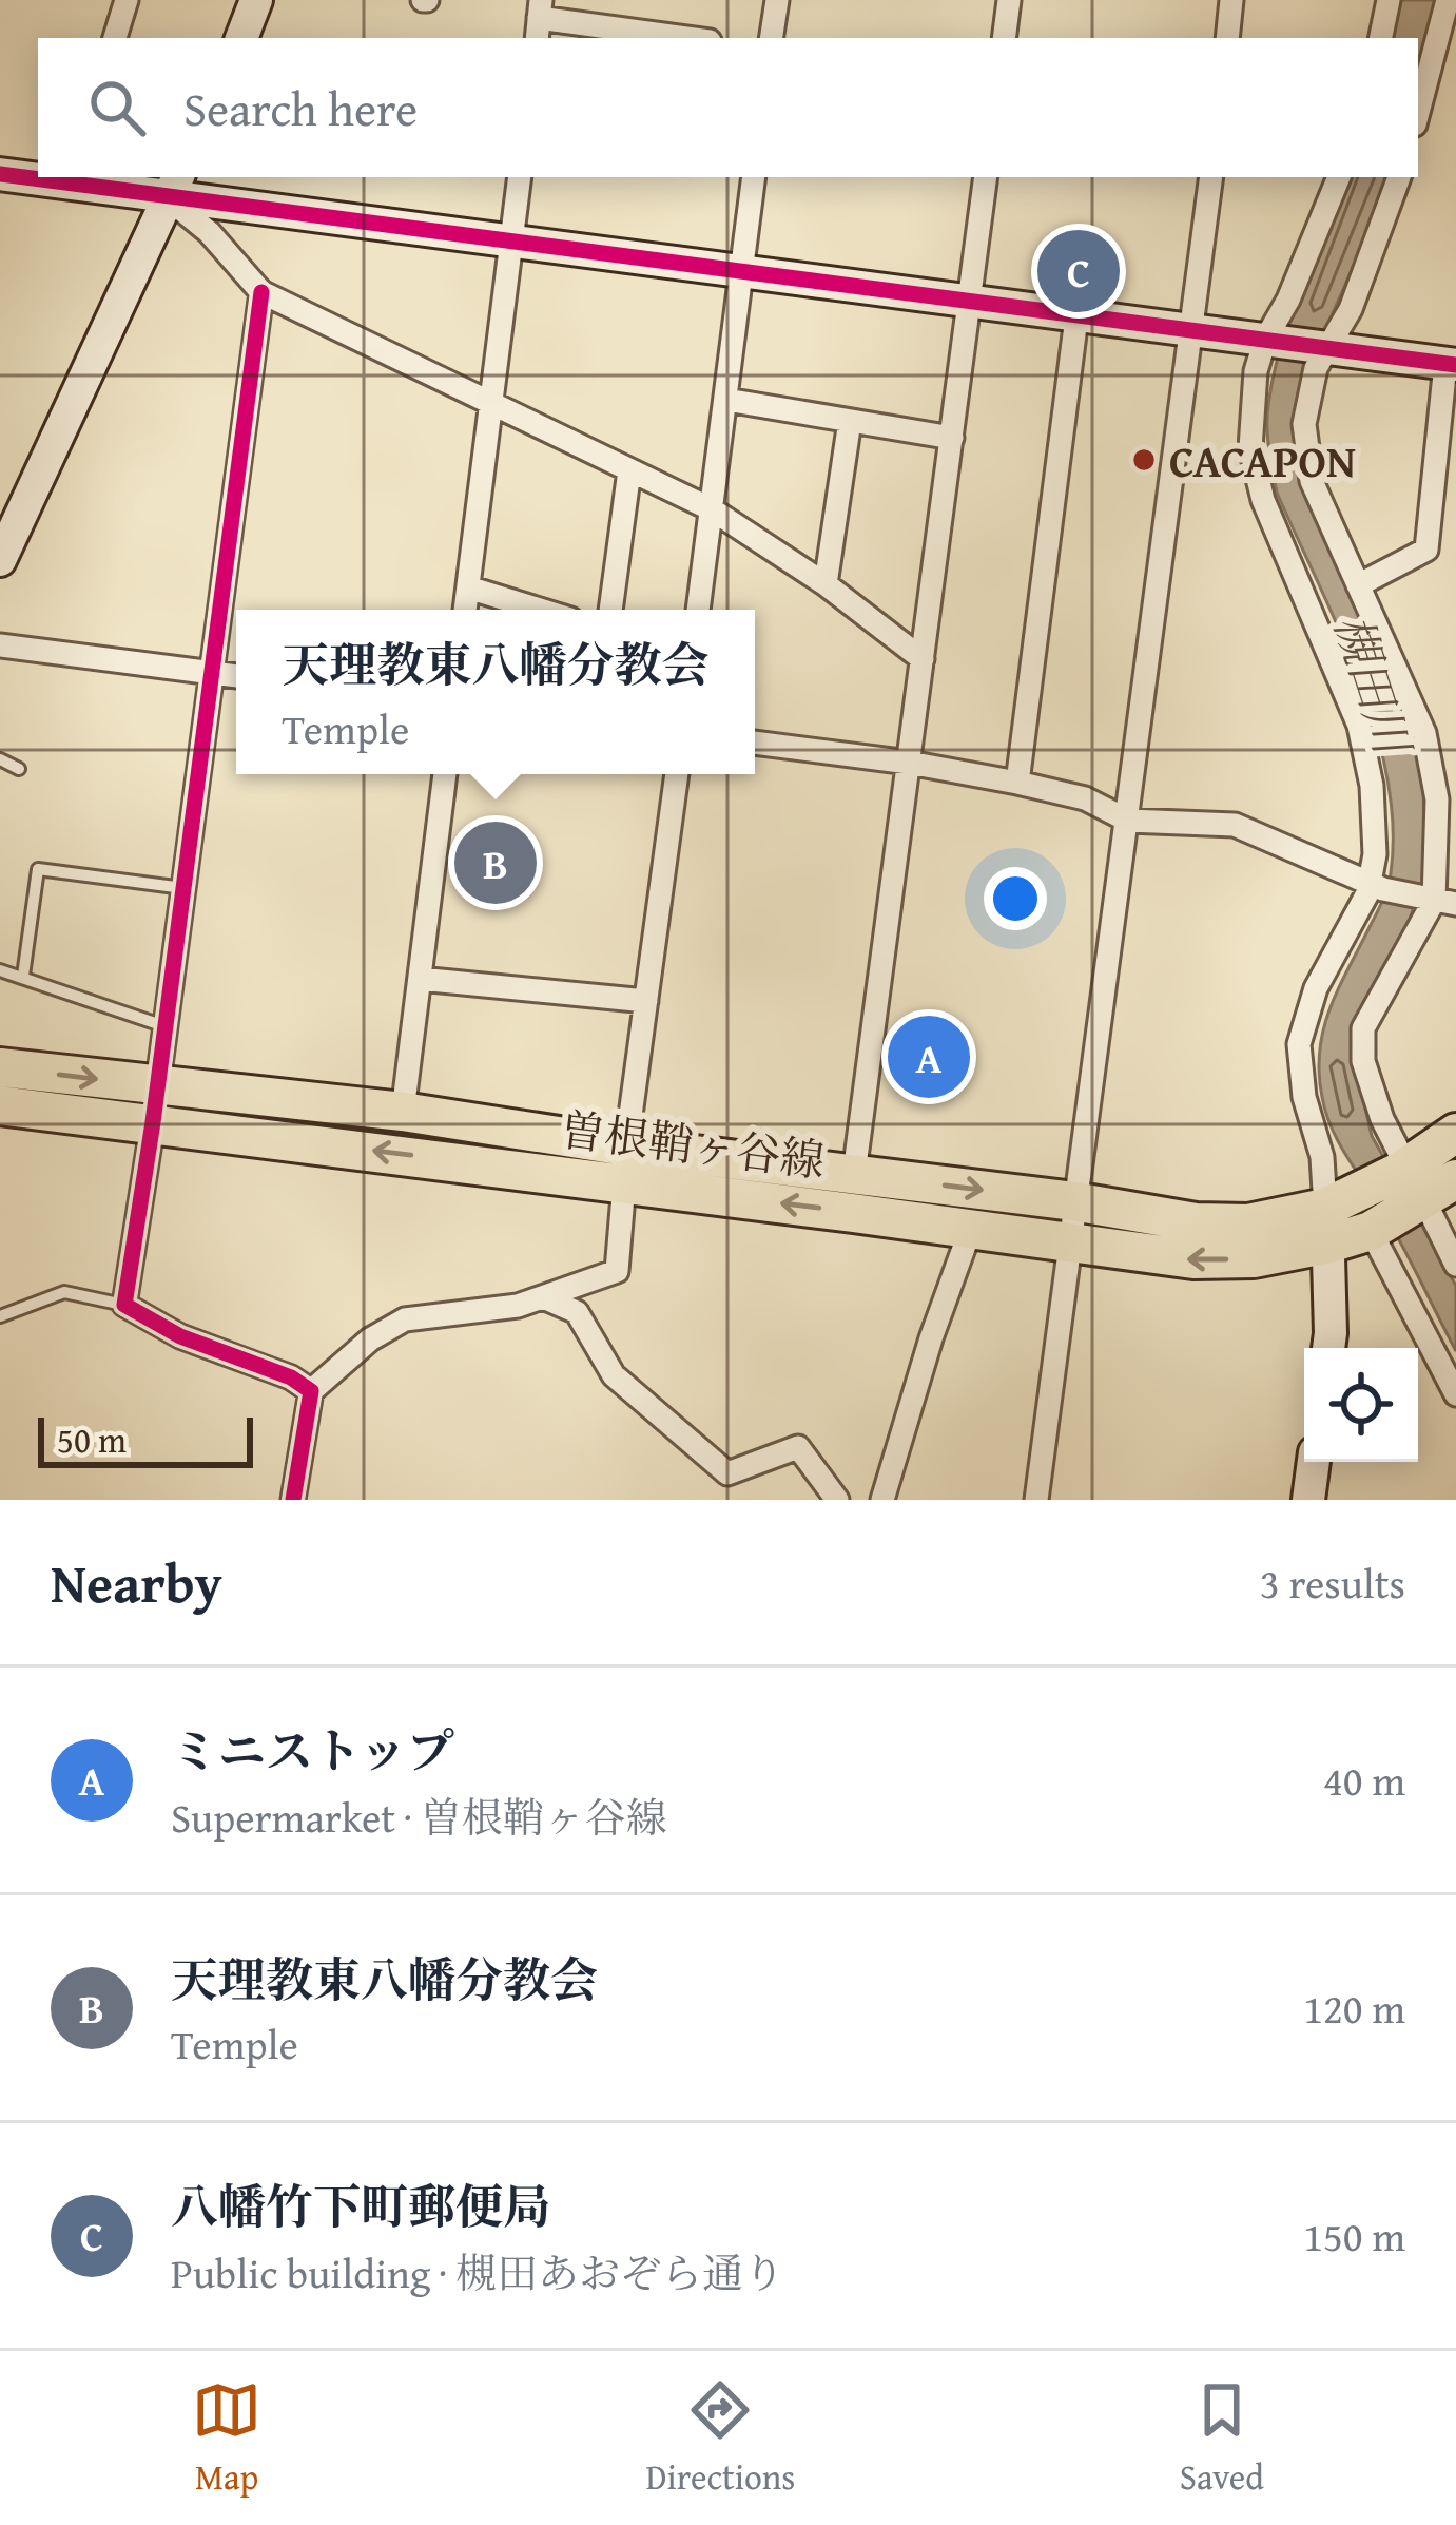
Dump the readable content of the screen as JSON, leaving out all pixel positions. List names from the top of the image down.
{
  "streets": {
    "main road": ["曽根鞘ヶ谷線"]
  },
  "water": ["槻田川"],
  "places": ["CACAPON"],
  "scale_bar": "50 m",
  "page": {
    "search": "Search here",
    "pins": ["C", "B", "A"],
    "popup": ["天理教東八幡分教会", "Temple"],
    "scale": "50 m",
    "heading": ["Nearby", "3 results"],
    "list": [
      {
        "mark": "A",
        "name": "ミニストップ",
        "note": "Supermarket · 曽根鞘ヶ谷線",
        "value": "40 m"
      },
      {
        "mark": "B",
        "name": "天理教東八幡分教会",
        "note": "Temple",
        "value": "120 m"
      },
      {
        "mark": "C",
        "name": "八幡竹下町郵便局",
        "note": "Public building · 槻田あおぞら通り",
        "value": "150 m"
      }
    ],
    "nav": ["Map", "Directions", "Saved"]
  }
}
